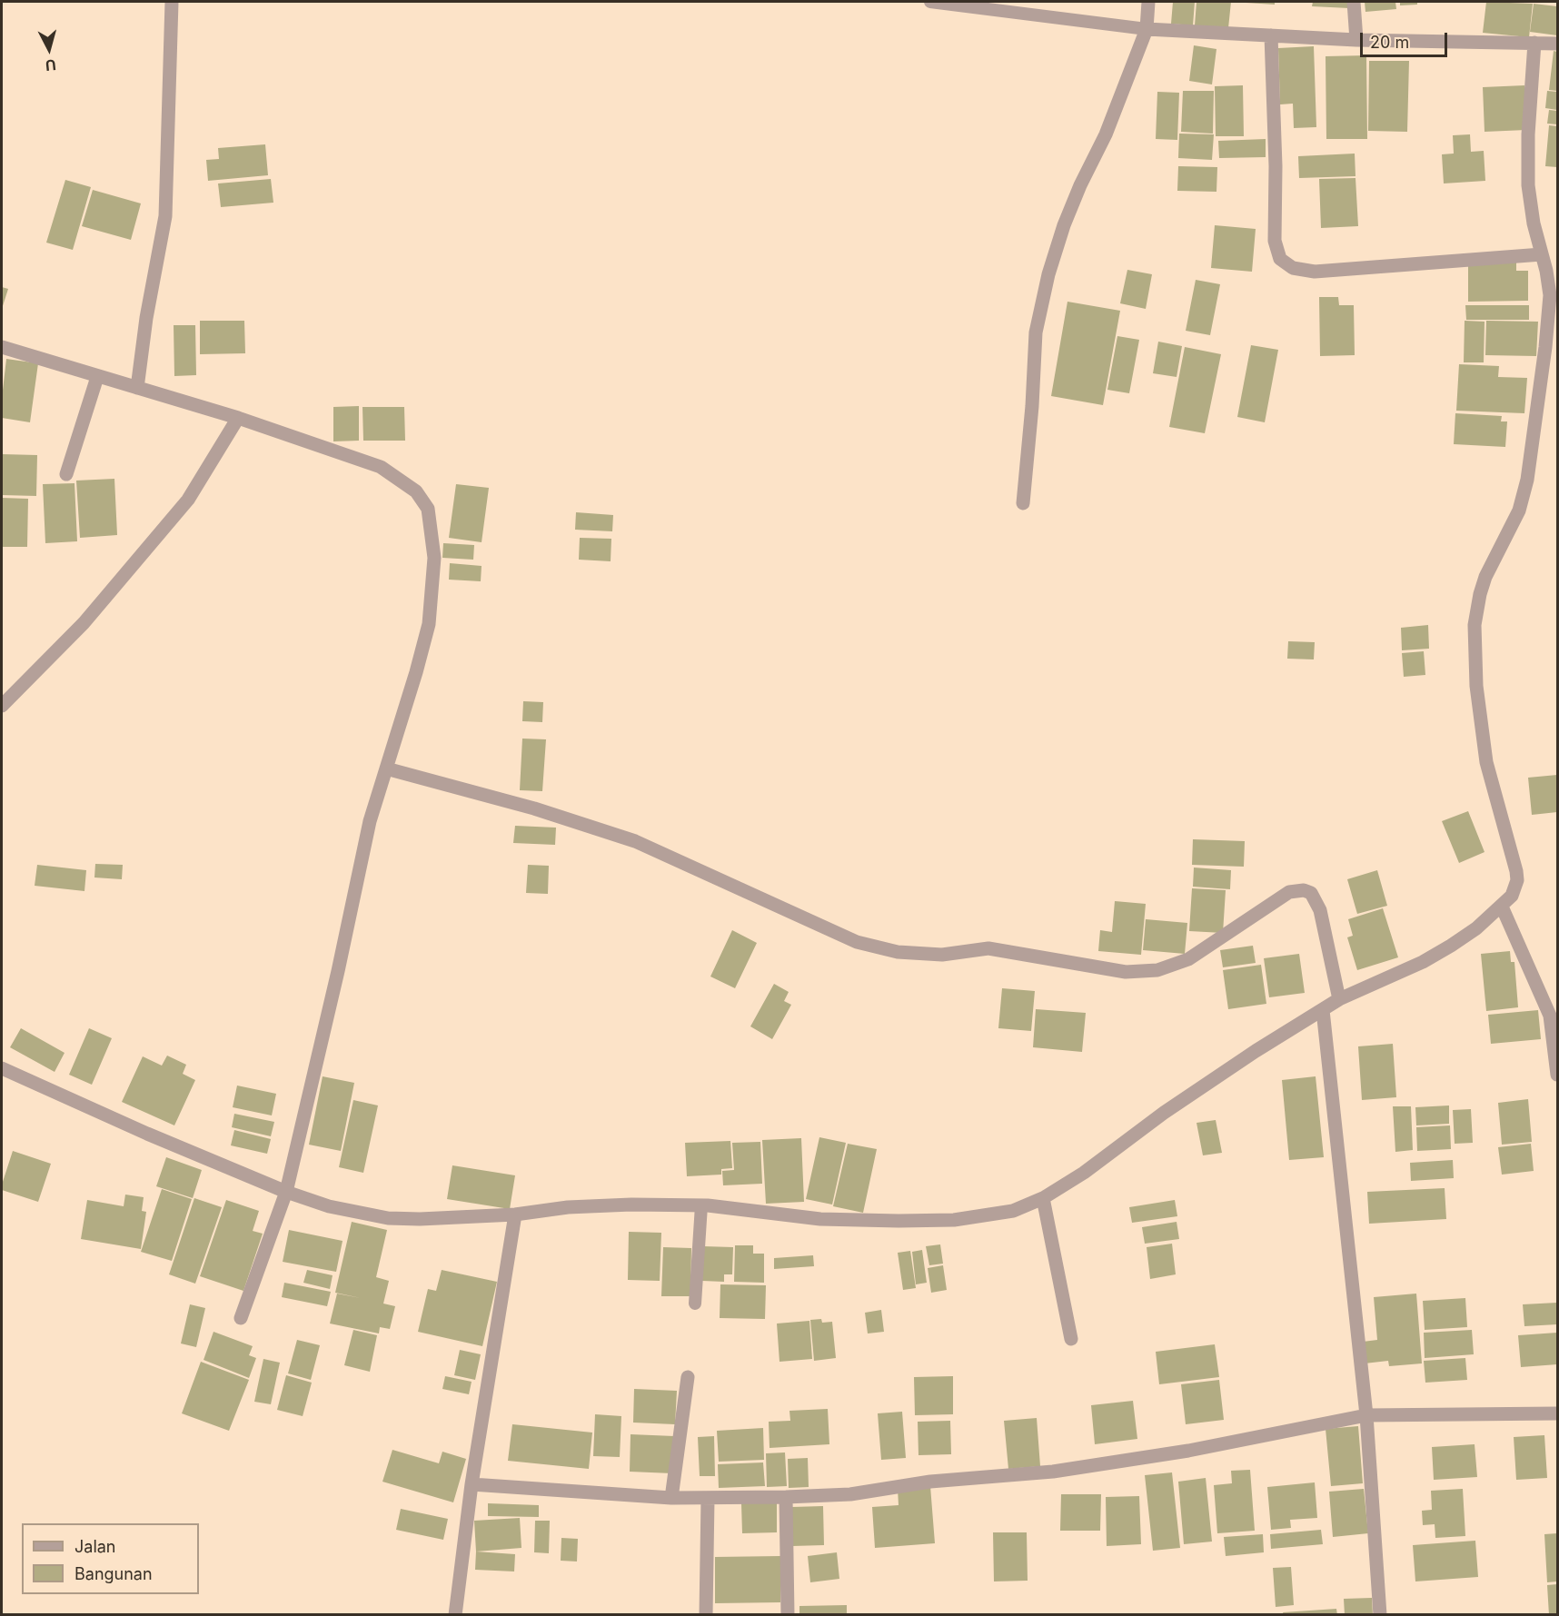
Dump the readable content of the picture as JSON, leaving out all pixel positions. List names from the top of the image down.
{
  "legend": ["Jalan", "Bangunan"],
  "scale_bar": "20 m",
  "north": "bottom"
}
